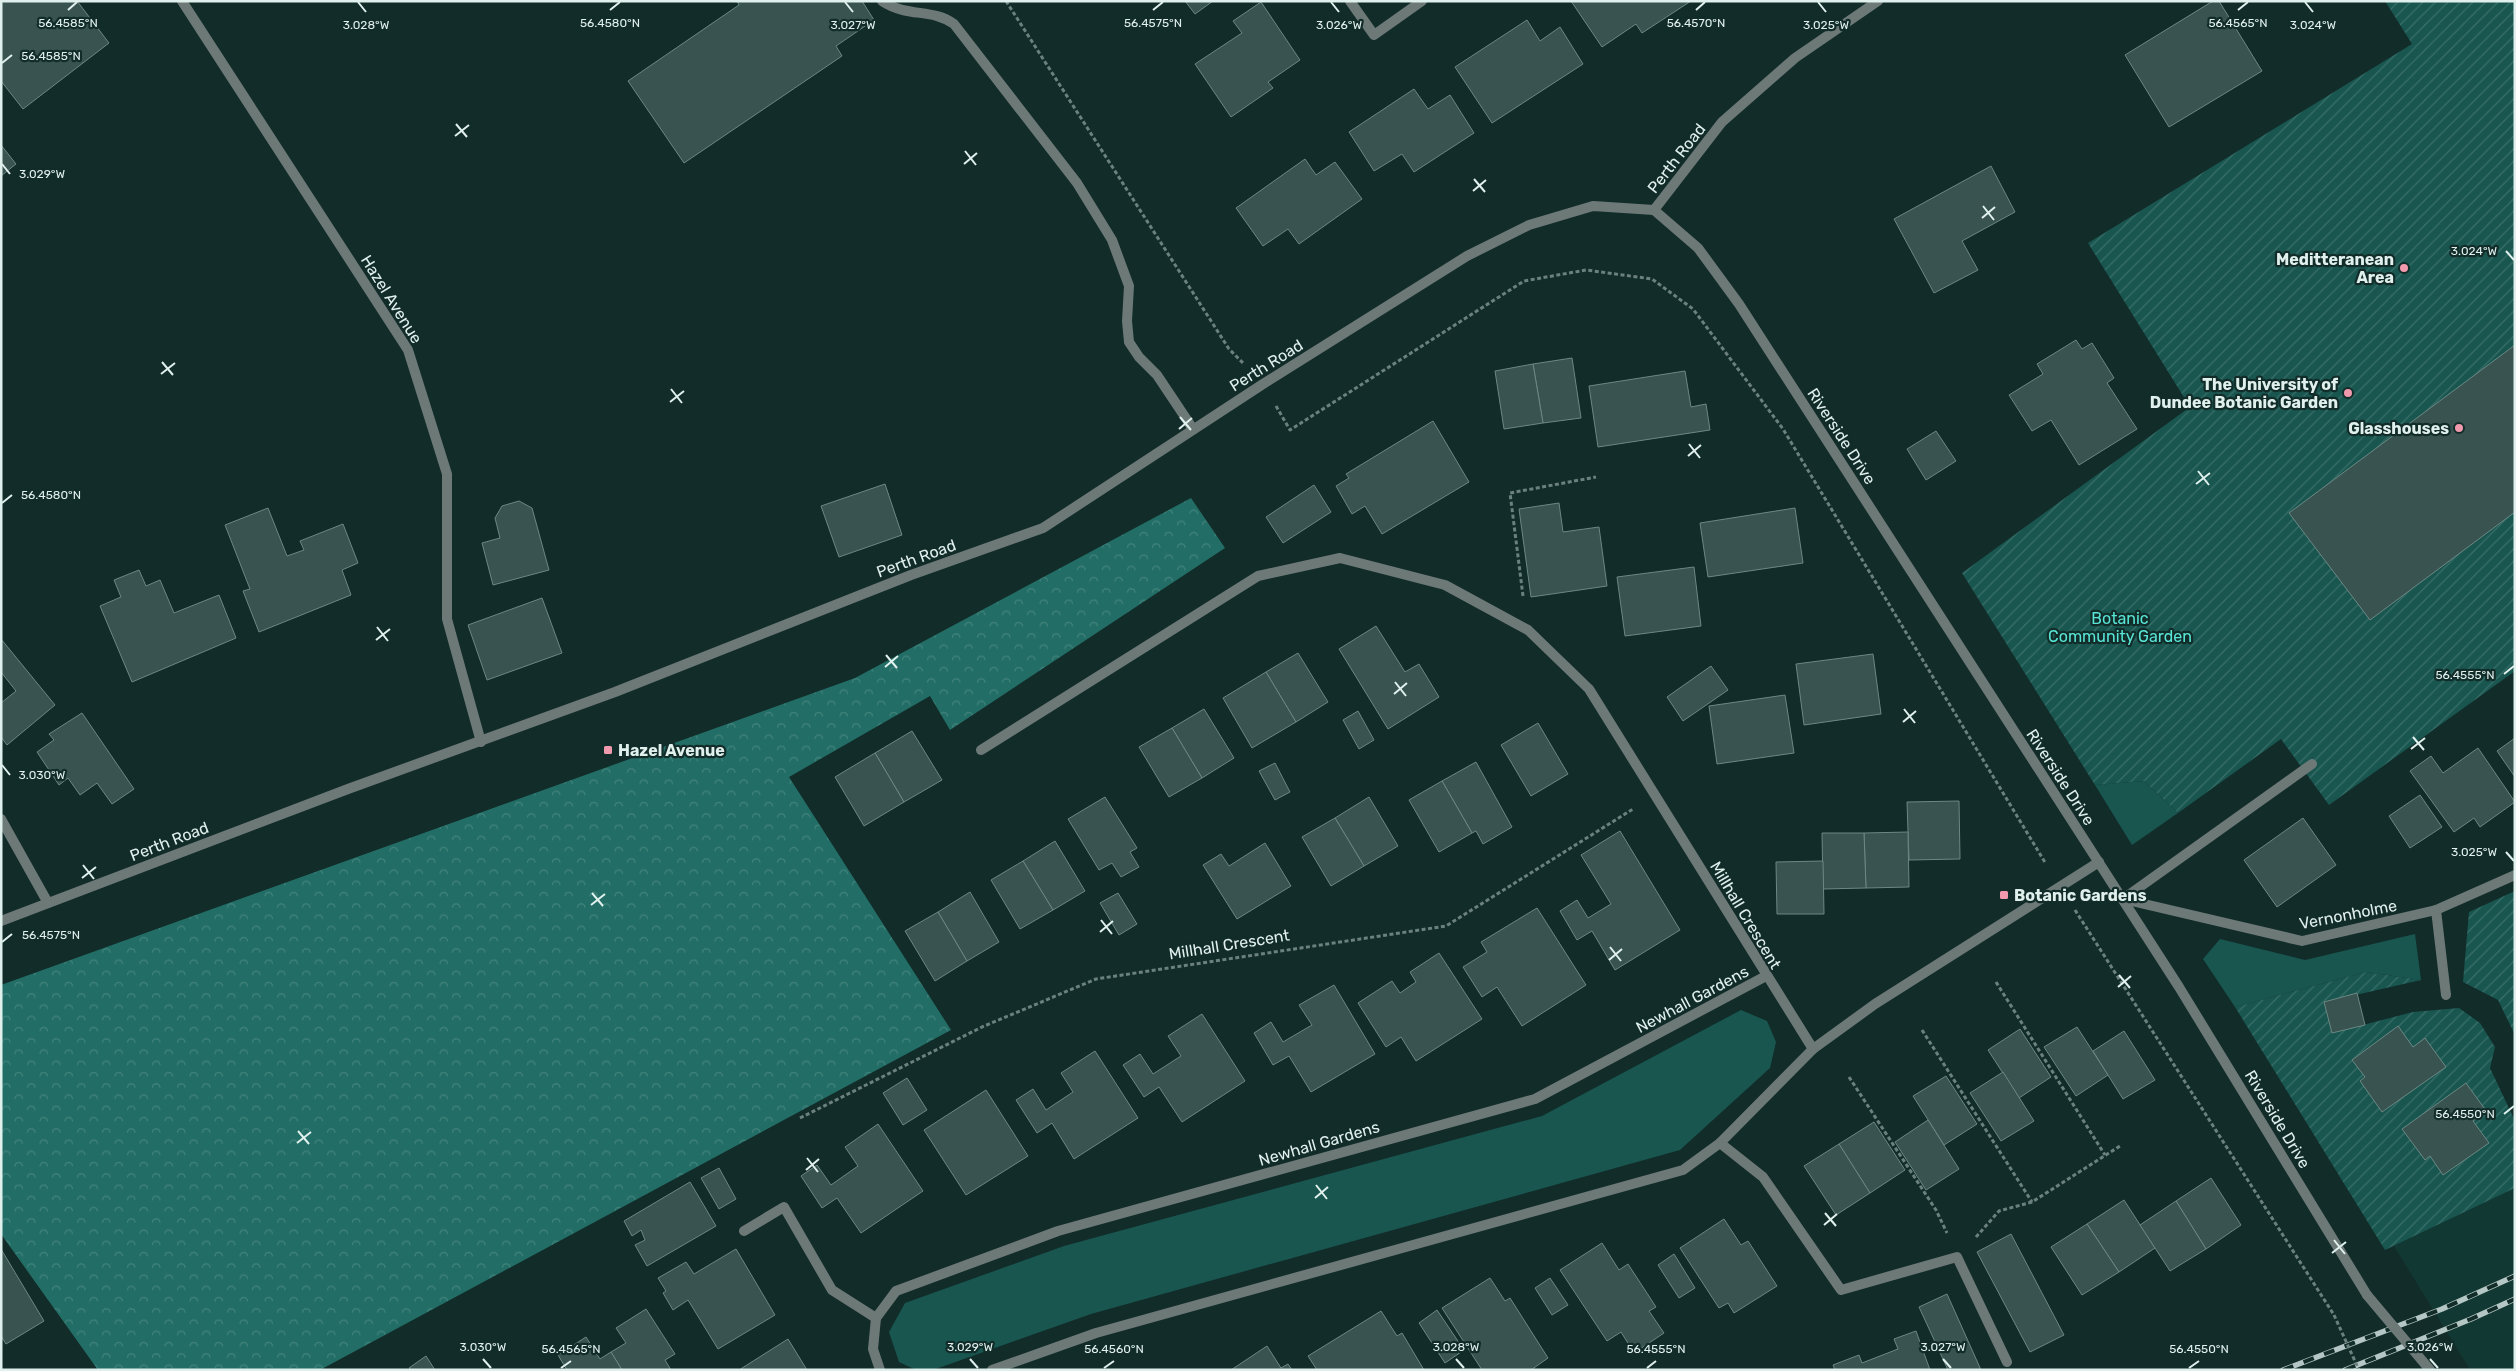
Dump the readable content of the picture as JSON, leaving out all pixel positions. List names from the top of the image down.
{
  "streets": {
    "street": [
      "Perth Road",
      "Hazel Avenue",
      "Riverside Drive",
      "Vernonholme",
      "Millhall Crescent",
      "Newhall Gardens"
    ]
  },
  "crossings": [
    ["Perth Road", "Hazel Avenue"],
    ["Perth Road", "Riverside Drive"],
    ["Riverside Drive", "Vernonholme"],
    ["Millhall Crescent", "Newhall Gardens"]
  ],
  "parks": ["Botanic Community Garden"],
  "places": {
    "other": ["Meditteranean Area", "The University of Dundee Botanic Garden", "Glasshouses"],
    "transit": ["Hazel Avenue", "Botanic Gardens"]
  },
  "coordinates": [
    "56.4585°N",
    "56.4580°N",
    "56.4575°N",
    "56.4570°N",
    "56.4565°N",
    "3.028°W",
    "3.027°W",
    "3.026°W",
    "3.025°W",
    "3.024°W",
    "3.029°W",
    "56.4555°N",
    "3.030°W",
    "56.4550°N",
    "56.4560°N"
  ]
}
